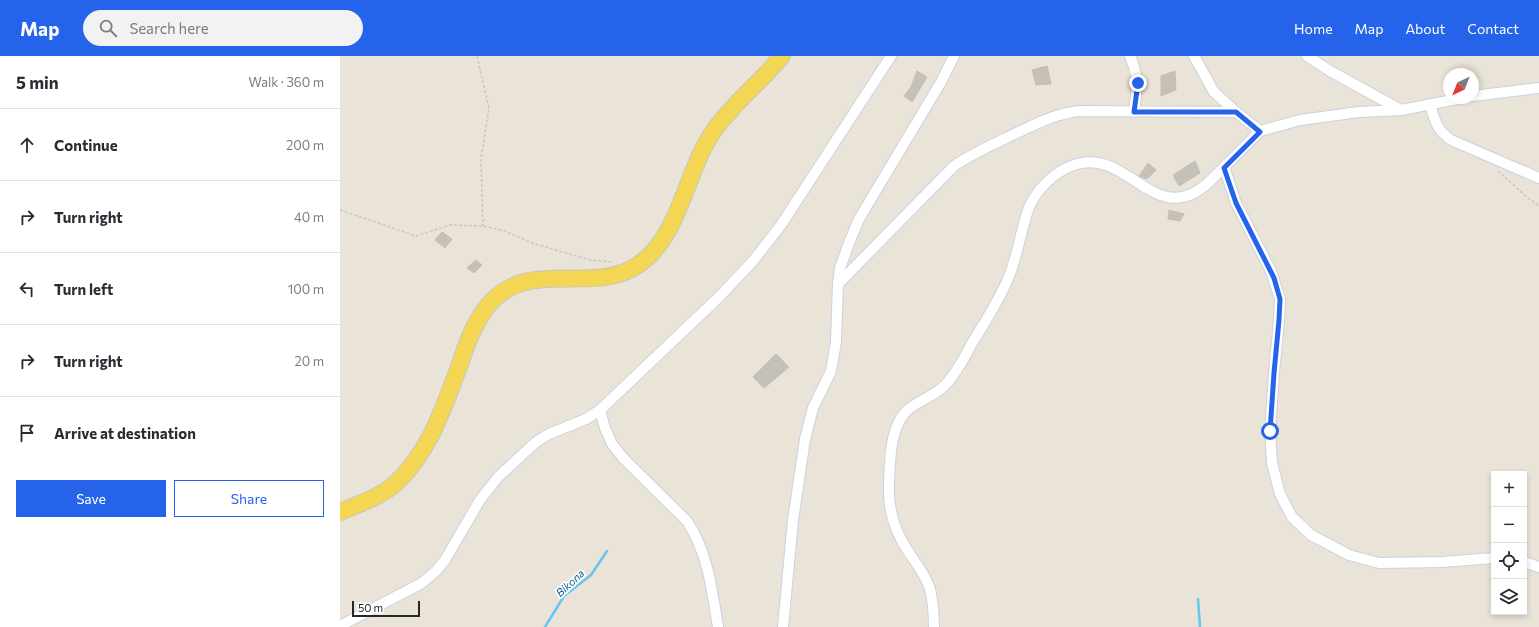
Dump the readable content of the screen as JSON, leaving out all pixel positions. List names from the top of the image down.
{
  "water": ["Bikona"],
  "scale_bar": "50 m",
  "north": "bottom left",
  "page": {
    "header": "Map",
    "search": "Search here",
    "nav": [
      "Home",
      "Map",
      "About",
      "Contact"
    ],
    "heading": ["5 min", "Walk · 360 m"],
    "list": [
      ["Continue", "200 m"],
      ["Turn right", "40 m"],
      ["Turn left", "100 m"],
      ["Turn right", "20 m"],
      "Arrive at destination"
    ],
    "buttons": ["Save", "Share"],
    "map_buttons": ["+", "−"],
    "scale": "50 m"
  }
}
